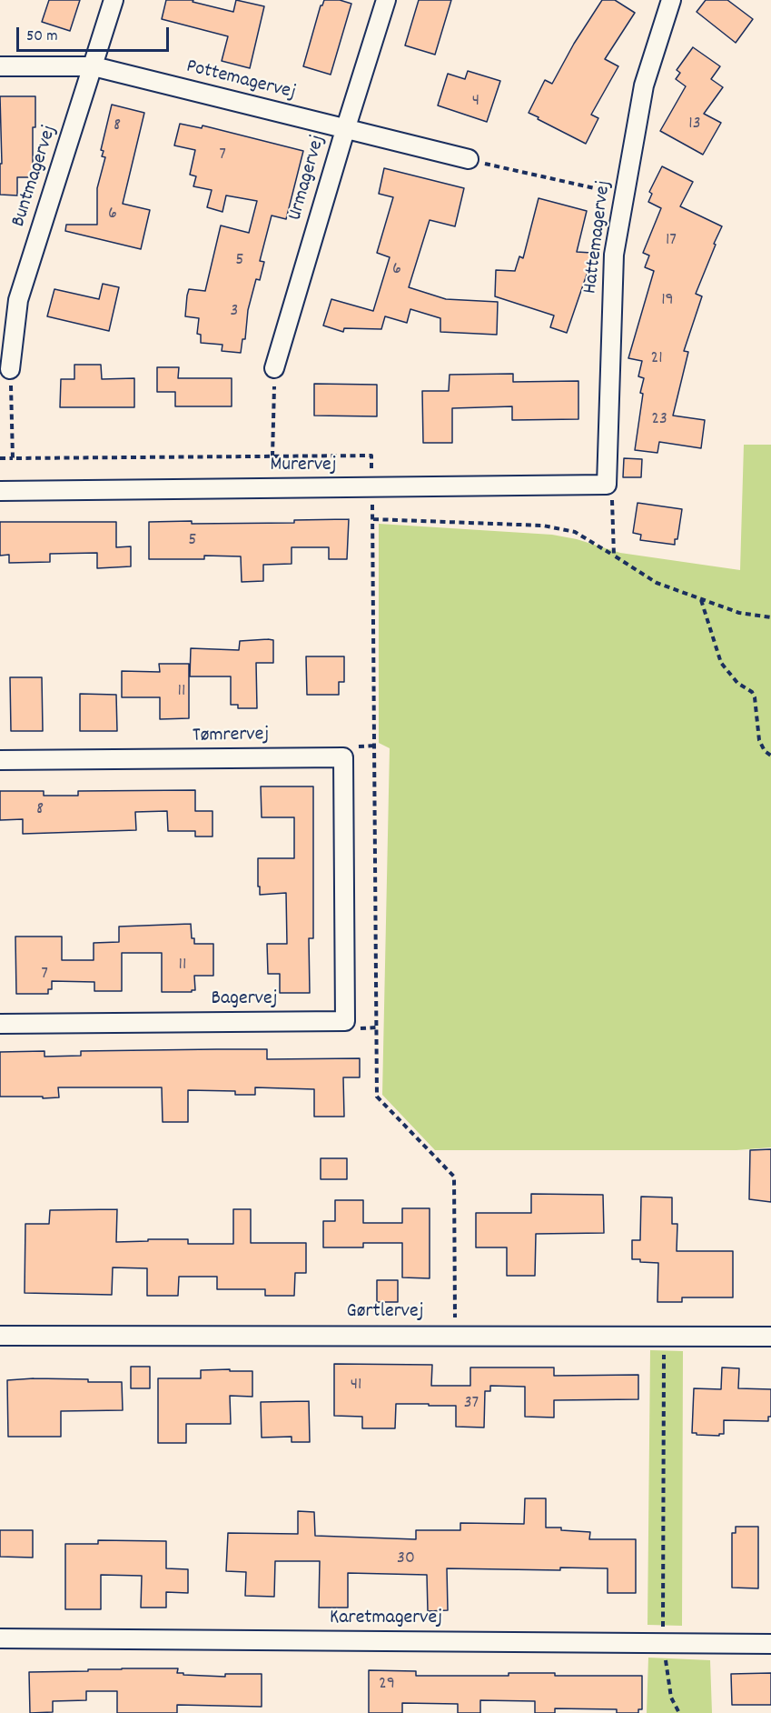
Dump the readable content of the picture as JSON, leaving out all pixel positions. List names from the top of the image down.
{
  "streets": {
    "street": [
      "Pottemagervej",
      "Buntmagervej",
      "Urmagervej",
      "Hattemagervej",
      "Murervej",
      "Tømrervej",
      "Bagervej",
      "Gørtlervej",
      "Karetmagervej"
    ]
  },
  "crossings": [
    ["Pottemagervej", "Buntmagervej"],
    ["Pottemagervej", "Urmagervej"],
    ["Hattemagervej", "Murervej"],
    ["Tømrervej", "Bagervej"]
  ],
  "house_numbers": [
    "4",
    "13",
    "8",
    "7",
    "6",
    "17",
    "5",
    "6",
    "19",
    "3",
    "21",
    "23",
    "5",
    "11",
    "8",
    "11",
    "7",
    "41",
    "37",
    "30",
    "29"
  ],
  "scale_bar": "50 m"
}
